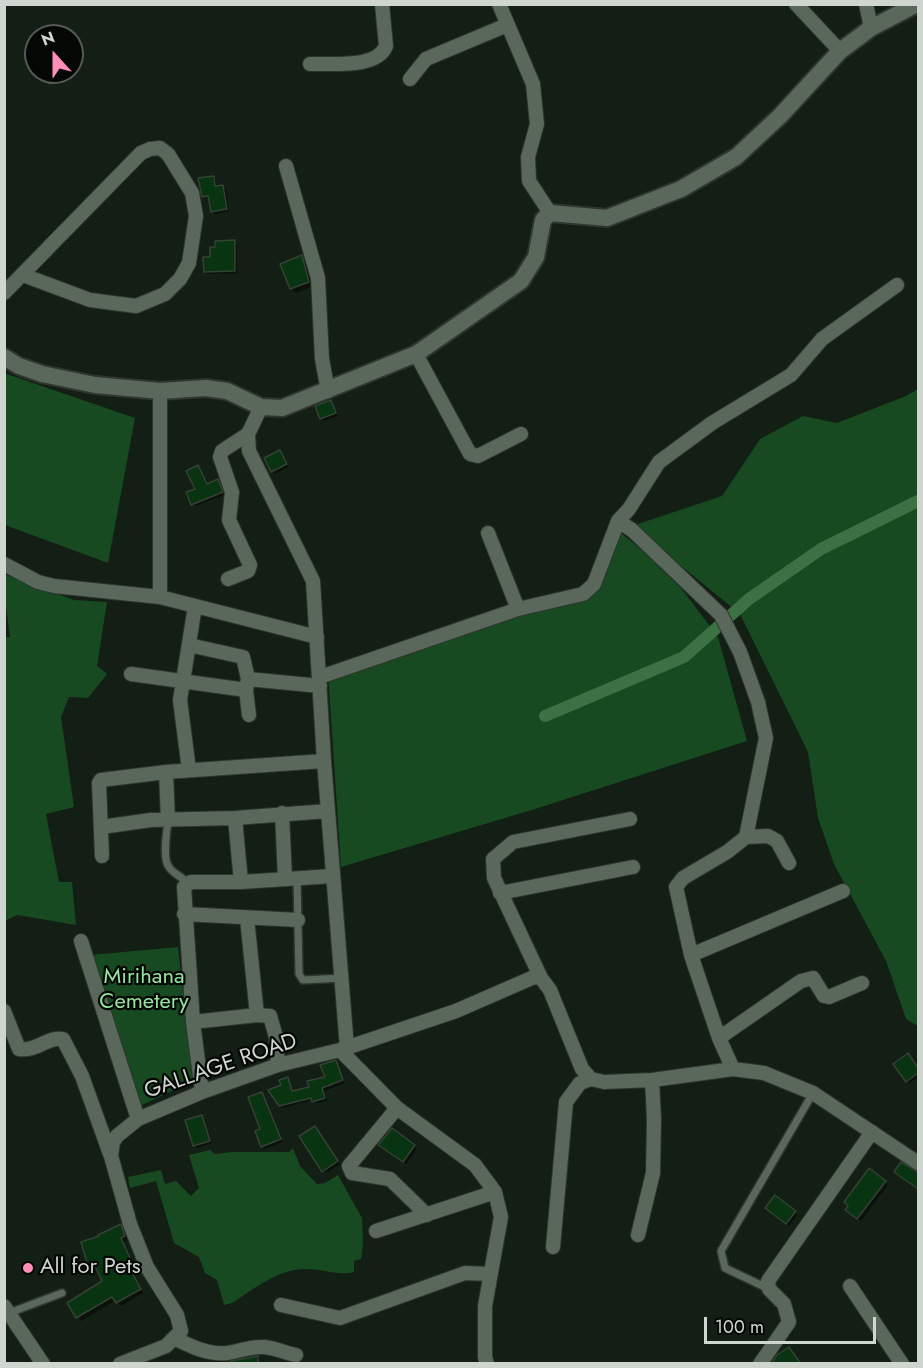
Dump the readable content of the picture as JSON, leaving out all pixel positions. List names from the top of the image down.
{
  "streets": {
    "street": ["GALLAGE ROAD"]
  },
  "parks": ["Mirihana Cemetery"],
  "places": ["All for Pets"],
  "scale_bar": "100 m",
  "north": "top"
}
